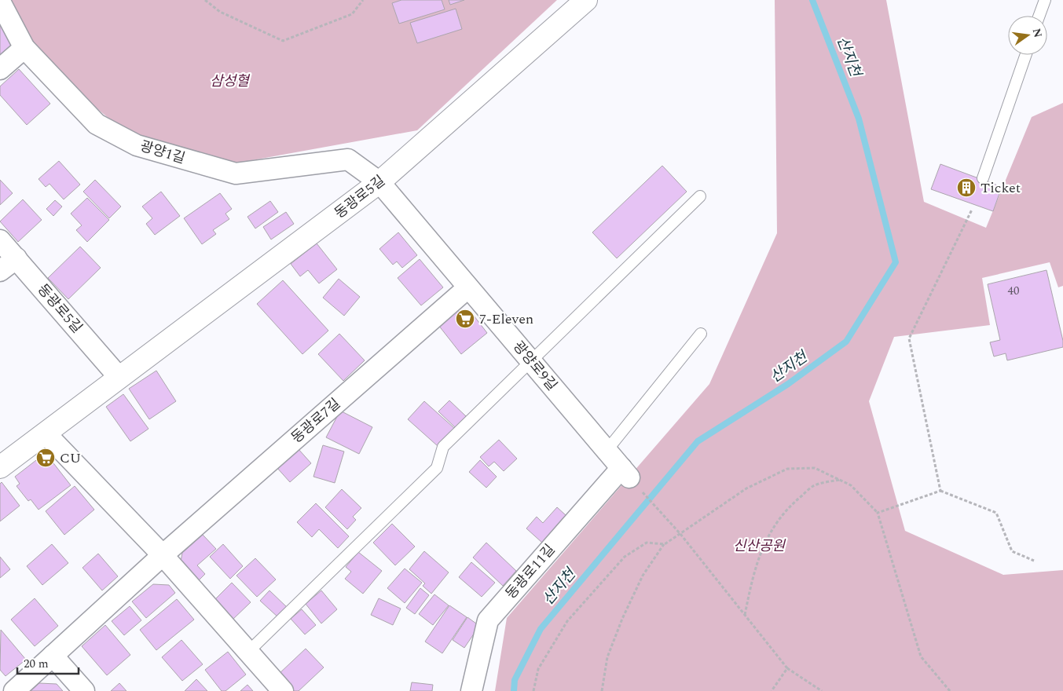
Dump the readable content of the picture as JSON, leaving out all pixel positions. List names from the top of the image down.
{
  "streets": {
    "street": [
      "광양1길",
      "동광로5길",
      "광양로9길",
      "동광로7길",
      "동광로11길"
    ]
  },
  "crossings": [
    ["광양1길", "동광로5길"],
    ["광양1길", "광양로9길"],
    ["동광로5길", "광양로9길"],
    ["광양로9길", "동광로7길"],
    ["광양로9길", "동광로11길"]
  ],
  "water": ["산지천"],
  "parks": ["삼성혈", "신산공원"],
  "places": {
    "building": ["Ticket"],
    "supermarket": ["7-Eleven", "CU"]
  },
  "house_numbers": ["40"],
  "scale_bar": "20 m",
  "north": "right"
}
